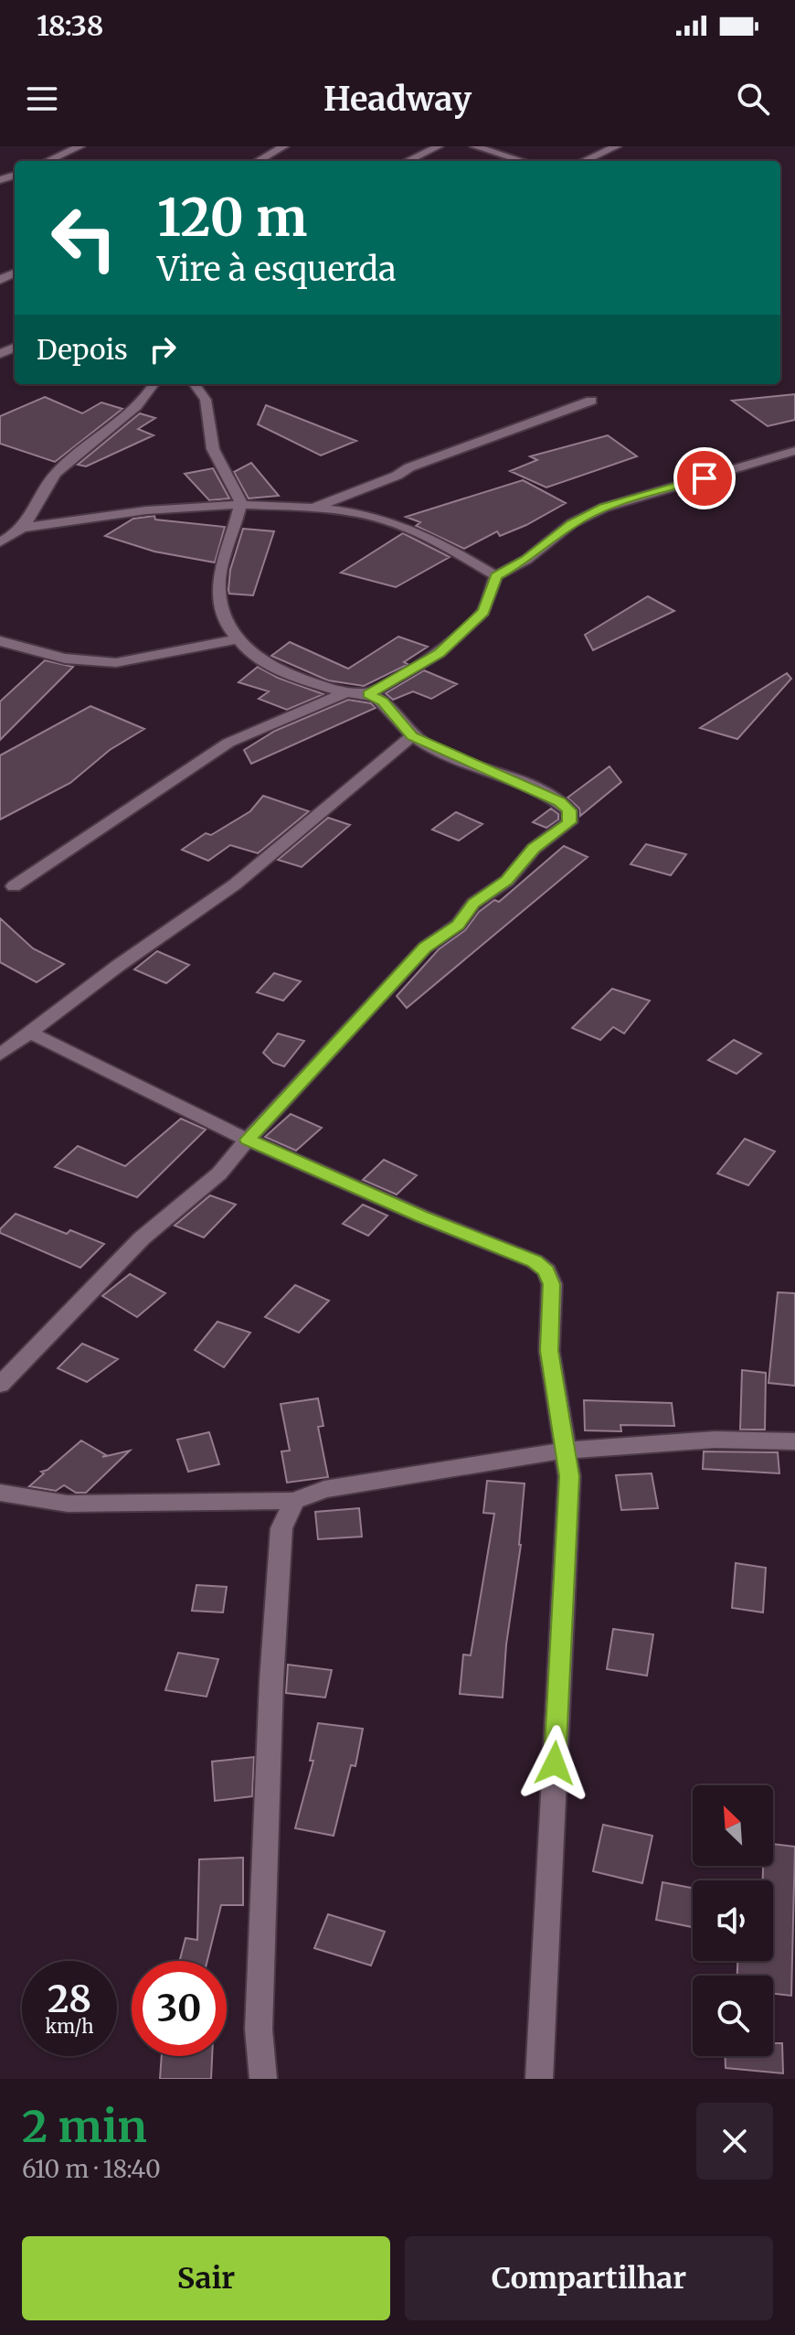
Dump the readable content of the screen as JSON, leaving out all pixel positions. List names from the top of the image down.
{
  "north": "top left",
  "page": {
    "status": "18:38",
    "header": "Headway",
    "turn": ["120 m", "Vire à esquerda"],
    "then": "Depois",
    "speed": "28 km/h",
    "limit": "30",
    "heading": ["2 min", "610 m · 18:40"],
    "buttons": ["Sair", "Compartilhar"]
  }
}
